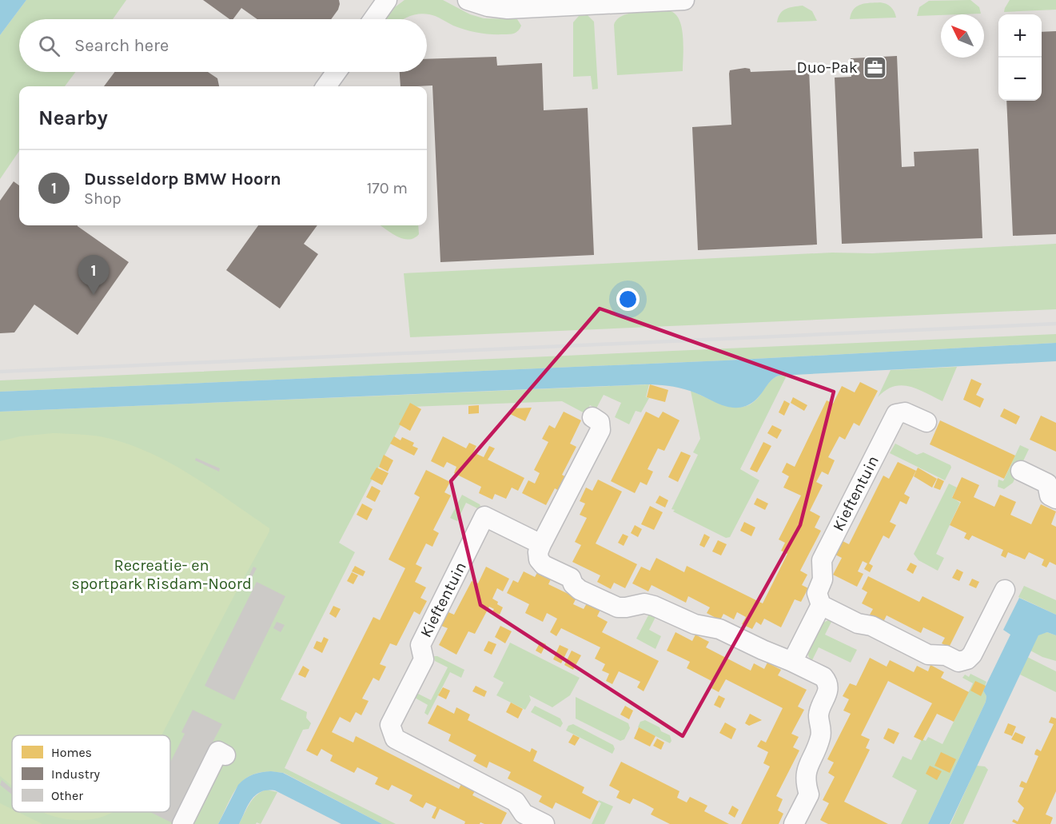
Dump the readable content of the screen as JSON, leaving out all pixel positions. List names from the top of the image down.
{
  "streets": {
    "street": ["Kieftentuin"]
  },
  "parks": ["Recreatie- en sportpark Risdam-Noord"],
  "places": {
    "office": ["Duo-Pak"]
  },
  "legend": ["Homes", "Industry", "Other"],
  "north": "top left",
  "page": {
    "map_buttons": ["+", "−"],
    "search": "Search here",
    "heading": "Nearby",
    "list": [
      {
        "mark": "1",
        "name": "Dusseldorp BMW Hoorn",
        "note": "Shop",
        "value": "170 m"
      }
    ],
    "pins": "1"
  }
}
